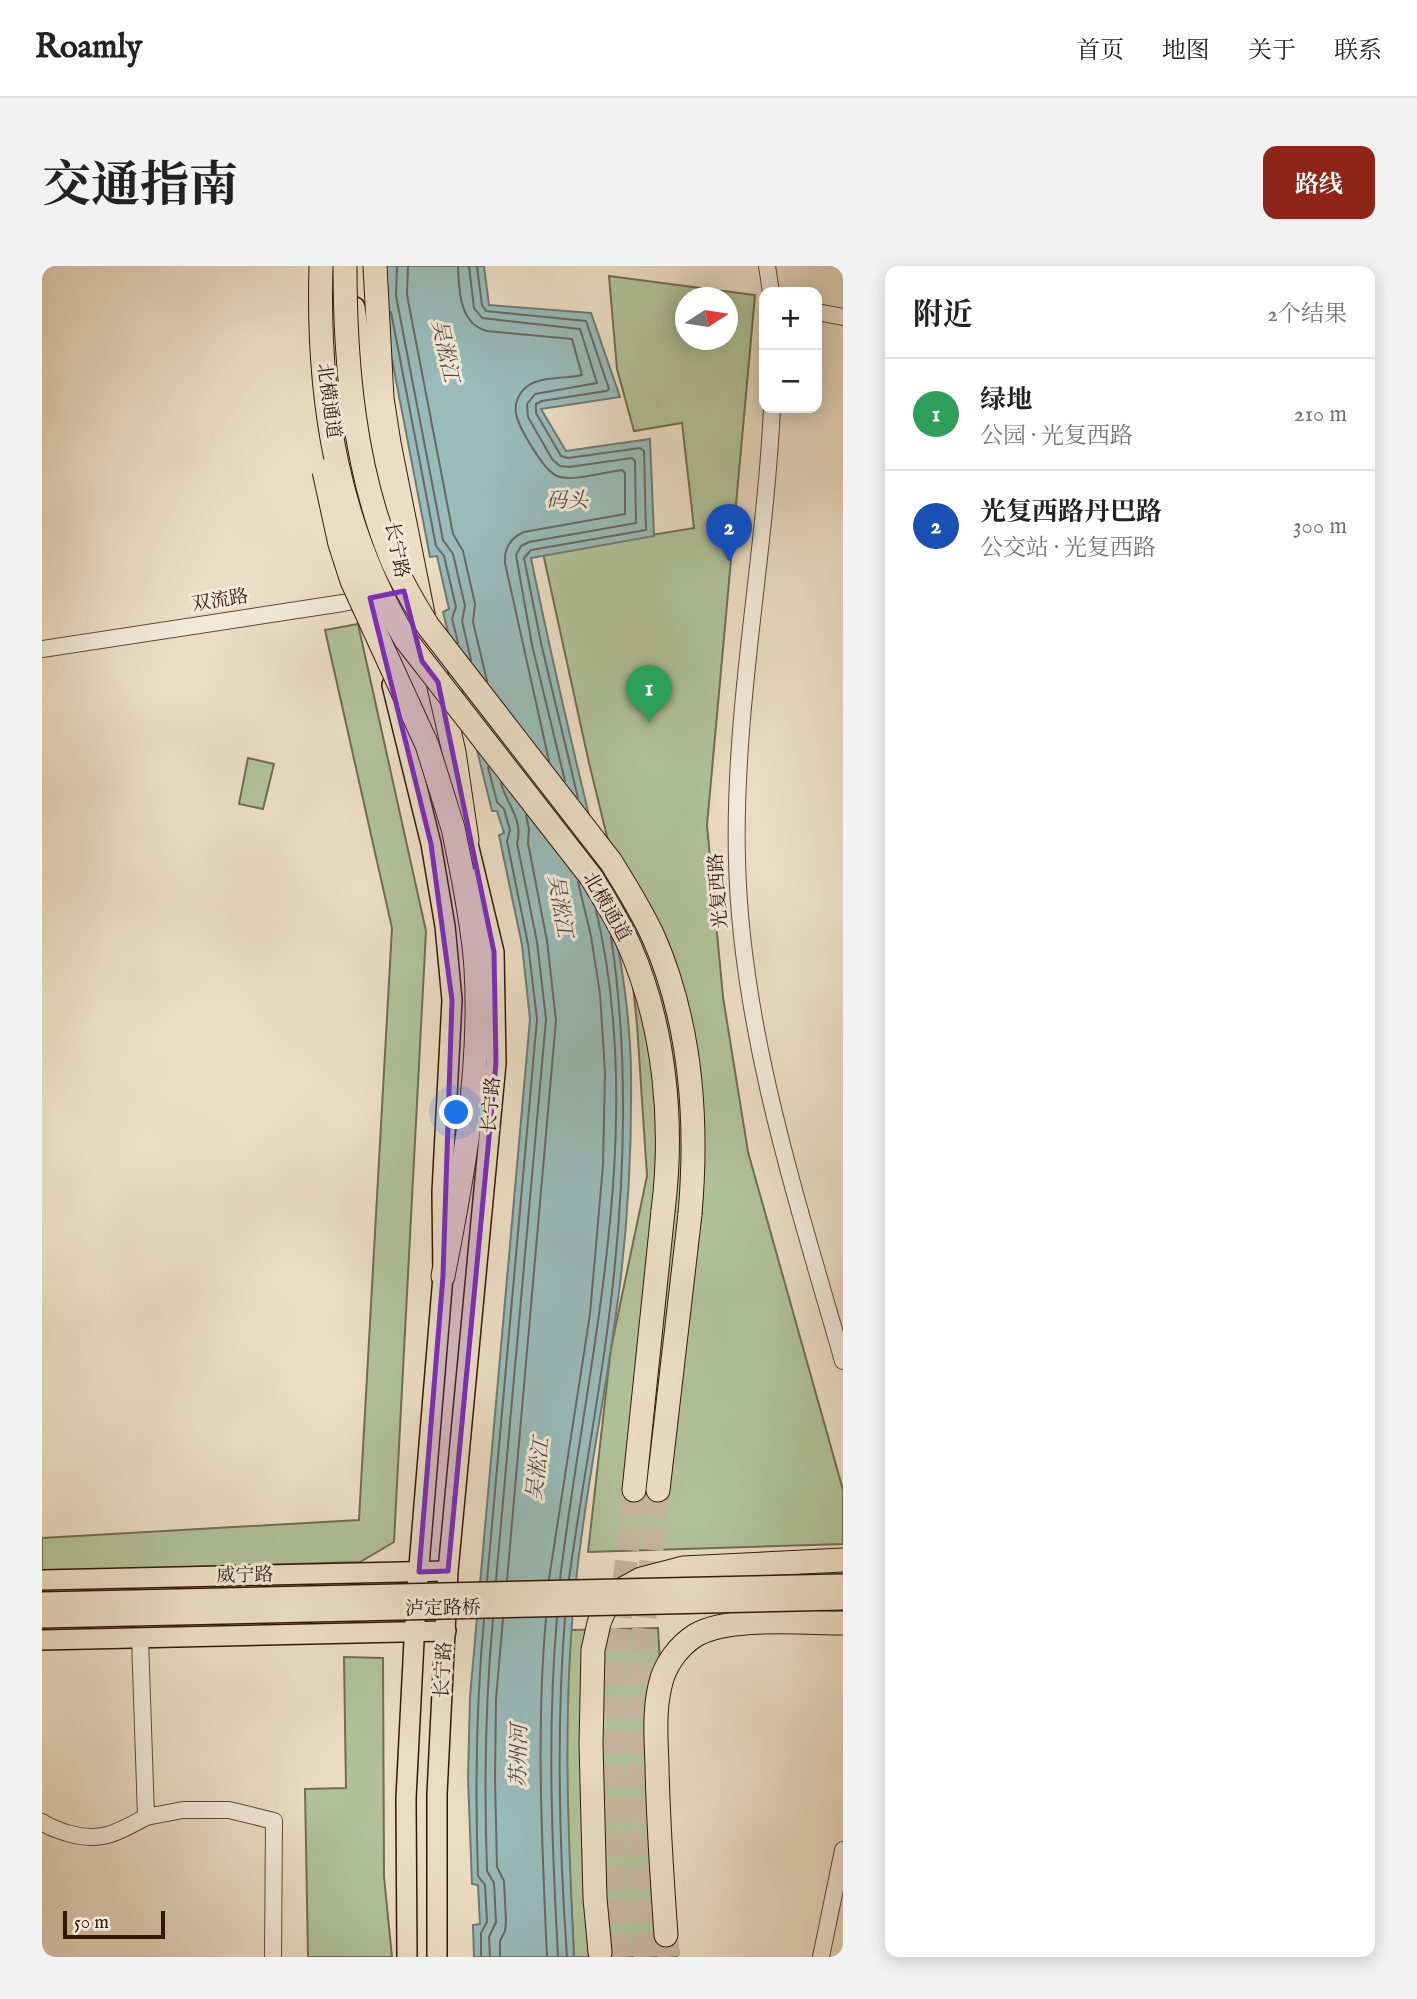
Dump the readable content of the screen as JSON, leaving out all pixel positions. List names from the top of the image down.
{
  "streets": {
    "highway": ["北横通道"],
    "main road": ["长宁路", "威宁路", "泸定路桥"],
    "street": ["双流路", "光复西路"]
  },
  "crossings": [
    ["北横通道", "长宁路"],
    ["长宁路", "双流路"],
    ["长宁路", "威宁路"]
  ],
  "water": ["吴淞江", "码头", "苏州河"],
  "scale_bar": "50 m",
  "north": "right",
  "page": {
    "header": "Roamly",
    "nav": [
      "首页",
      "地图",
      "关于",
      "联系"
    ],
    "title": "交通指南",
    "buttons": "路线",
    "heading": ["附近", "2个结果"],
    "map_buttons": ["+", "−"],
    "list": [
      {
        "mark": "1",
        "name": "绿地",
        "note": "公园 · 光复西路",
        "value": "210 m"
      },
      {
        "mark": "2",
        "name": "光复西路丹巴路",
        "note": "公交站 · 光复西路",
        "value": "300 m"
      }
    ],
    "pins": ["2", "1"],
    "scale": "50 m"
  }
}
